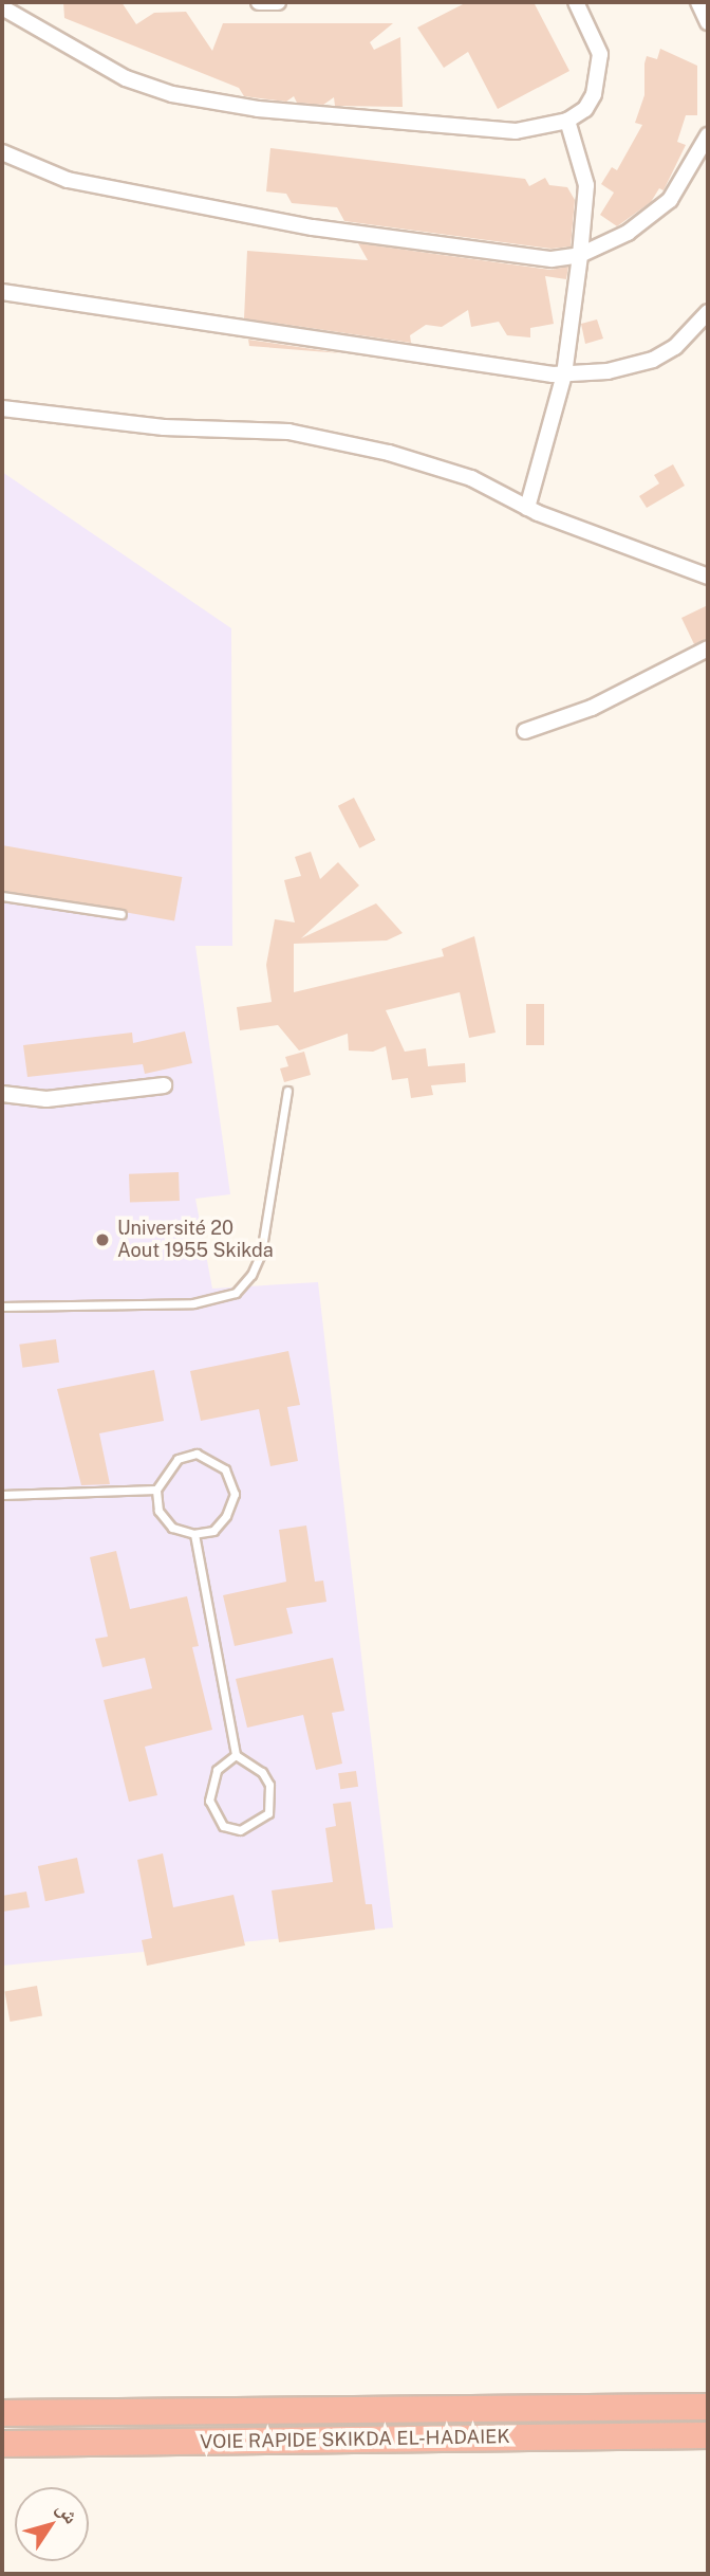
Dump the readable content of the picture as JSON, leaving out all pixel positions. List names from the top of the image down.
{
  "streets": {
    "highway": ["VOIE RAPIDE SKIKDA EL-HADAIEK"]
  },
  "places": ["Université 20 Aout 1955 Skikda"],
  "north": "top right"
}
